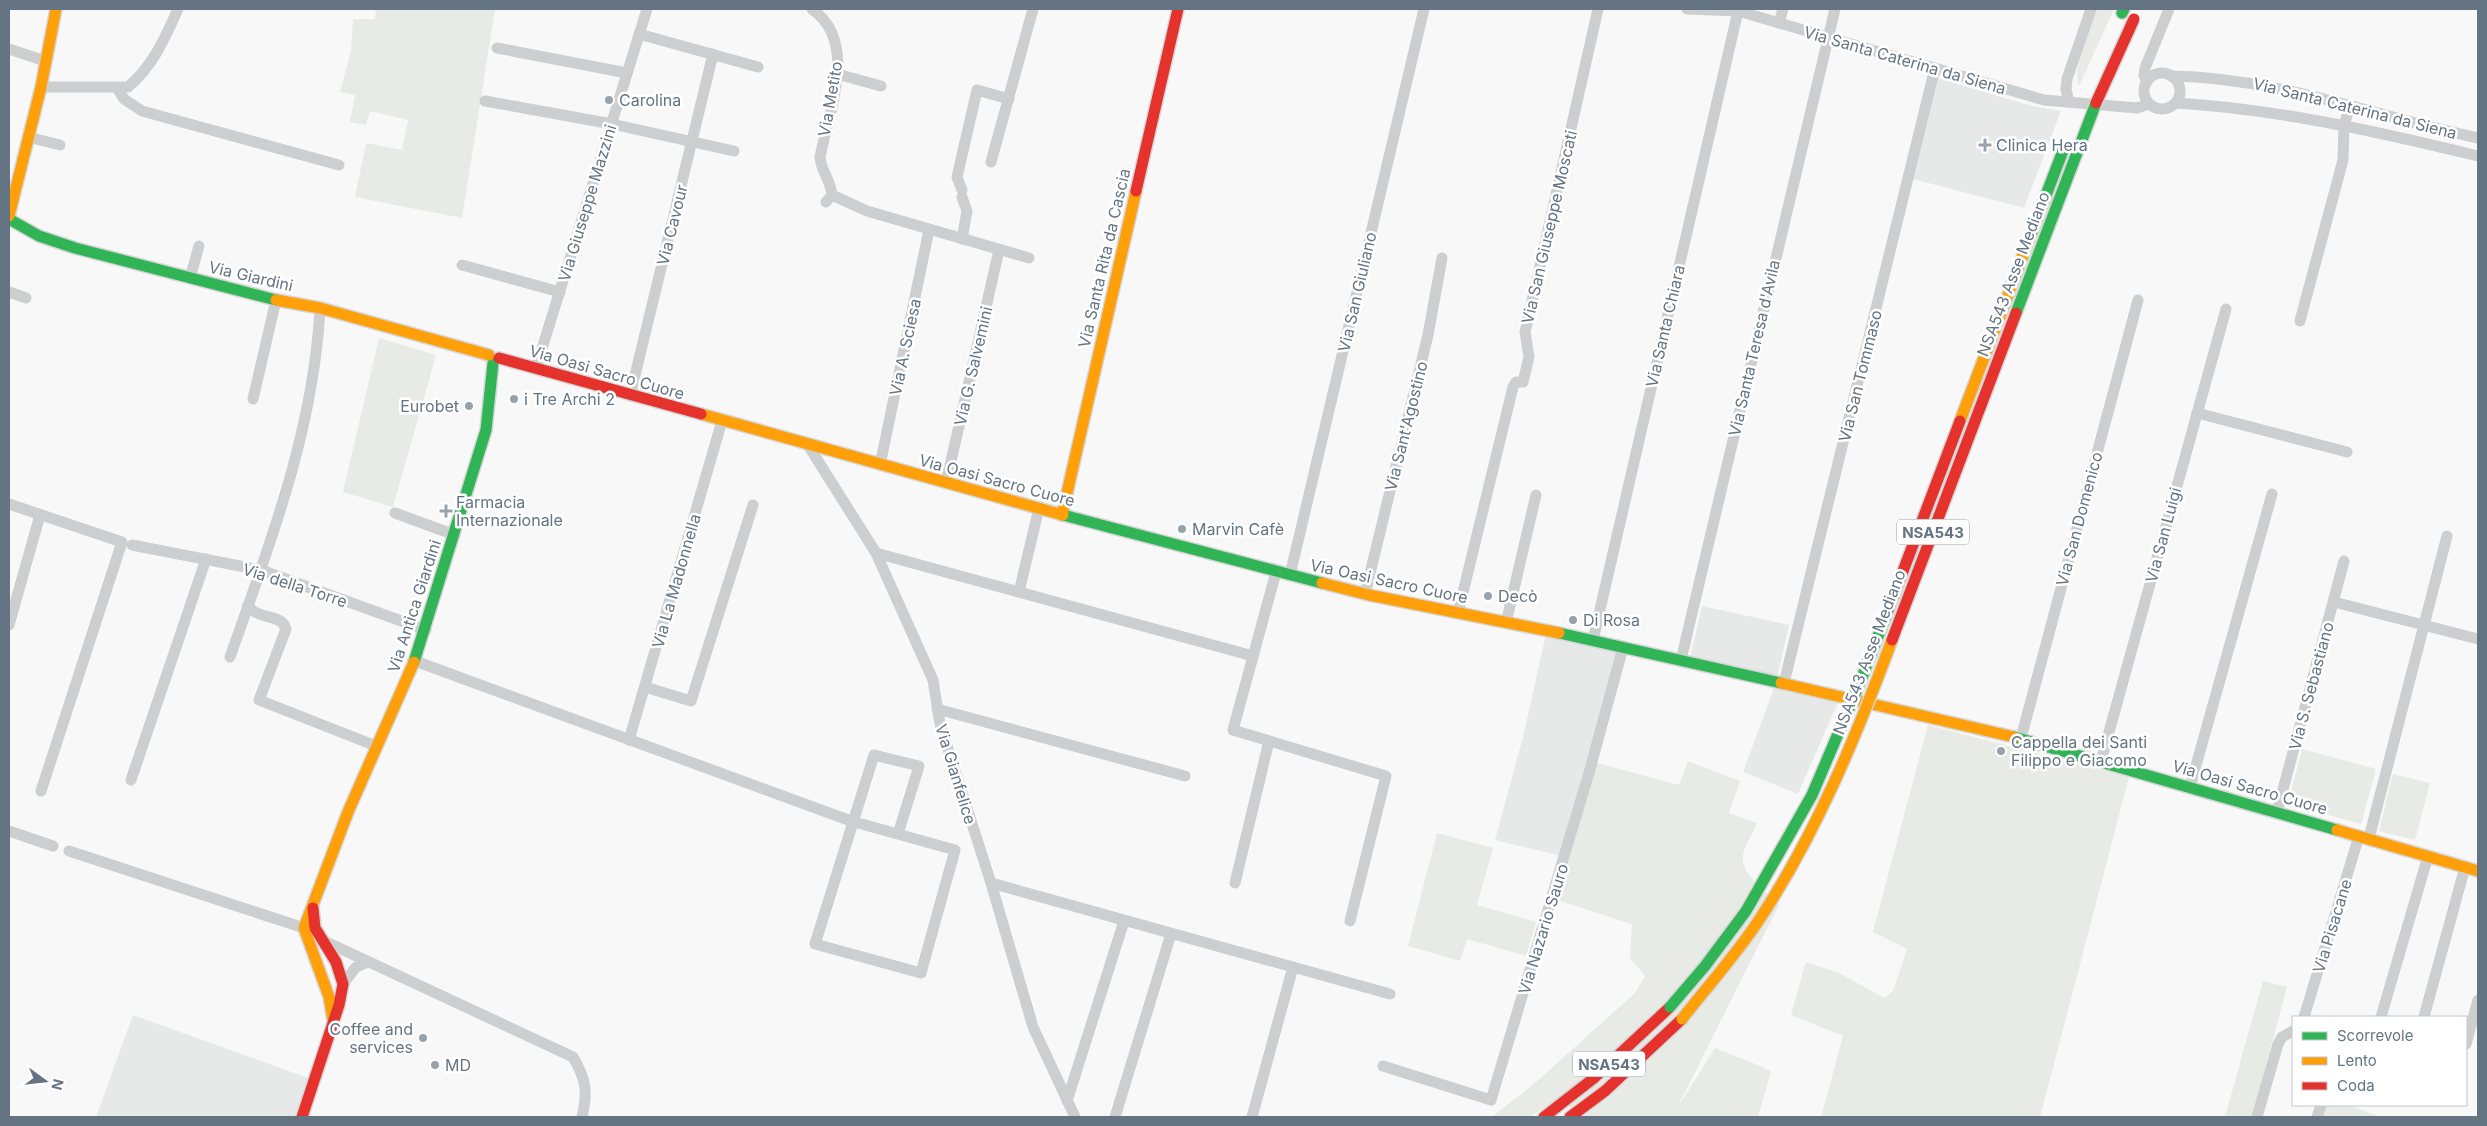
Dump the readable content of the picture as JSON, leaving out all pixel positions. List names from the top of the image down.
{
  "streets": {
    "main road": [
      "Via Santa Rita da Cascia",
      "NSA543 Asse Mediano",
      "Via Giardini",
      "Via Oasi Sacro Cuore",
      "NSA543",
      "Via Antica Giardini"
    ],
    "street": [
      "Via Santa Caterina da Siena",
      "Via Metito",
      "Via Giuseppe Mazzini",
      "Via Cavour",
      "Via San Giuseppe Moscati",
      "Via San Giuliano",
      "Via Santa Chiara",
      "Via A. Sciesa",
      "Via Santa Teresa d'Avila",
      "Via G. Salvemini",
      "Via San Tommaso",
      "Via Sant'Agostino",
      "Via San Domenico",
      "Via San Luigi",
      "Via La Madonnella",
      "Via della Torre",
      "Via S. Sebastiano",
      "Via Gianfelice",
      "Via Pisacane",
      "Via Nazario Sauro"
    ]
  },
  "crossings": [
    ["Via Santa Caterina da Siena", "Via Santa Chiara"],
    ["Via Santa Caterina da Siena", "Via Santa Teresa d'Avila"],
    ["Via Santa Caterina da Siena", "Via San Tommaso"],
    ["Via Metito", "Via A. Sciesa"],
    ["Via Metito", "Via G. Salvemini"],
    ["Via Giuseppe Mazzini", "Via Oasi Sacro Cuore"],
    ["Via Cavour", "Via Oasi Sacro Cuore"],
    ["Via San Giuseppe Moscati", "Via Oasi Sacro Cuore"],
    ["Via Santa Rita da Cascia", "Via Oasi Sacro Cuore"],
    ["Via Giardini", "Via Oasi Sacro Cuore"],
    ["Via Giardini", "Via Antica Giardini"],
    ["Via San Giuliano", "Via Oasi Sacro Cuore"],
    ["Via Santa Chiara", "Via Oasi Sacro Cuore"],
    ["Via A. Sciesa", "Via Oasi Sacro Cuore"],
    ["Via Santa Teresa d'Avila", "Via Oasi Sacro Cuore"],
    ["Via G. Salvemini", "Via Oasi Sacro Cuore"],
    ["Via Oasi Sacro Cuore", "Via San Tommaso"],
    ["Via Oasi Sacro Cuore", "Via Sant'Agostino"],
    ["Via Oasi Sacro Cuore", "Via San Domenico"],
    ["Via Oasi Sacro Cuore", "Via San Luigi"],
    ["Via Oasi Sacro Cuore", "Via La Madonnella"],
    ["Via Oasi Sacro Cuore", "Via Antica Giardini"],
    ["Via Oasi Sacro Cuore", "Via S. Sebastiano"],
    ["Via Oasi Sacro Cuore", "Via Gianfelice"],
    ["Via Oasi Sacro Cuore", "Via Pisacane"],
    ["Via Oasi Sacro Cuore", "Via Nazario Sauro"],
    ["Via della Torre", "Via Antica Giardini"]
  ],
  "places": {
    "other": [
      "Carolina",
      "i Tre Archi 2",
      "Eurobet",
      "Marvin Cafè",
      "Decò",
      "Di Rosa",
      "Cappella dei Santi Filippo e Giacomo",
      "Coffee and services",
      "MD"
    ],
    "health": ["Clinica Hera", "Farmacia Internazionale"]
  },
  "legend": ["Scorrevole", "Lento", "Coda"],
  "north": "right"
}
